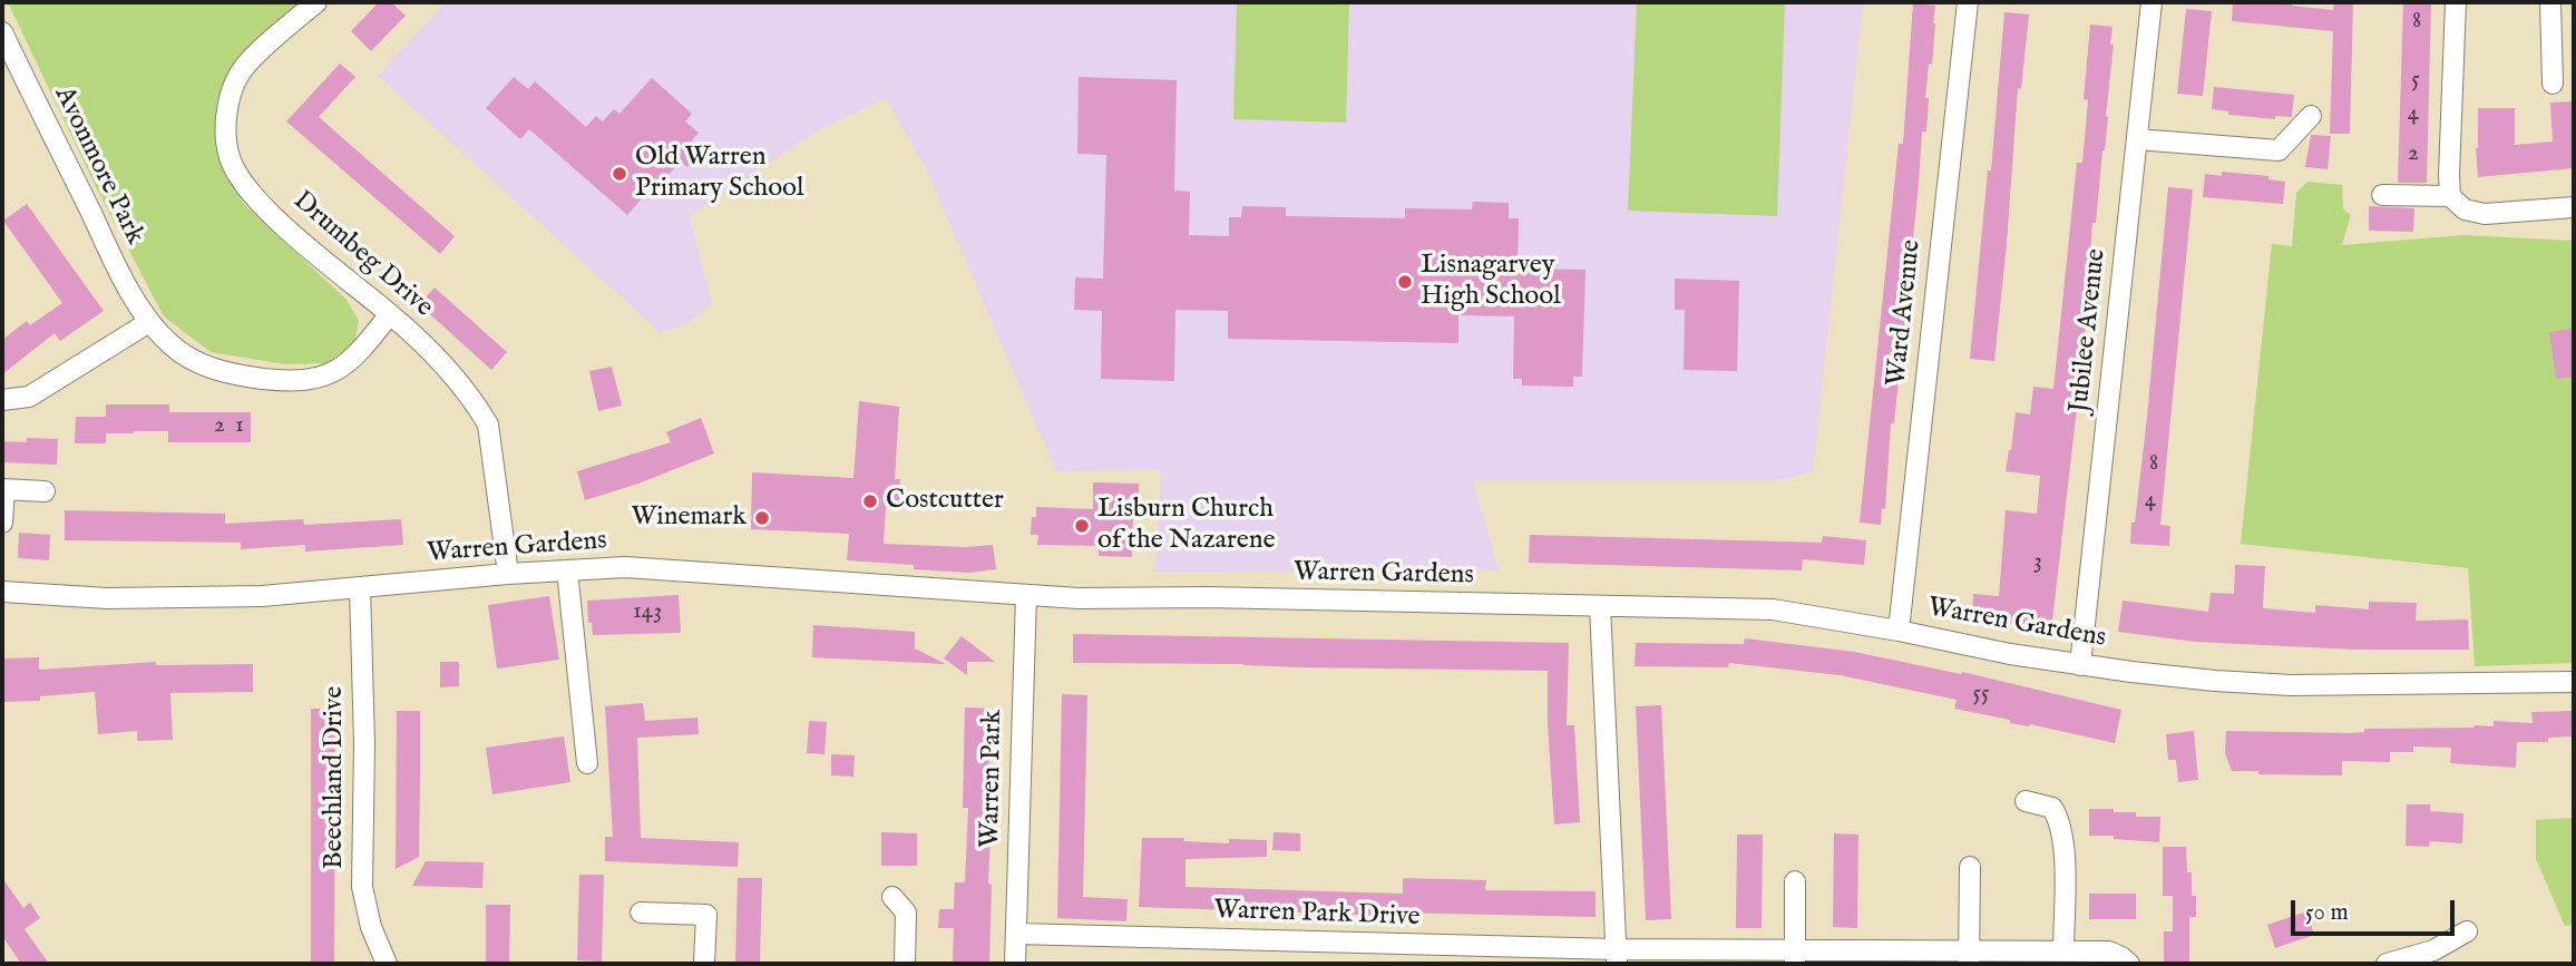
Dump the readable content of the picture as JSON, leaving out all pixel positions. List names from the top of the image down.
{
  "streets": {
    "street": [
      "Avonmore Park",
      "Drumbeg Drive",
      "Ward Avenue",
      "Jubilee Avenue",
      "Warren Gardens",
      "Beechland Drive",
      "Warren Park",
      "Warren Park Drive"
    ]
  },
  "crossings": [
    ["Avonmore Park", "Drumbeg Drive"],
    ["Drumbeg Drive", "Warren Gardens"],
    ["Ward Avenue", "Warren Gardens"],
    ["Jubilee Avenue", "Warren Gardens"],
    ["Warren Gardens", "Beechland Drive"],
    ["Warren Gardens", "Warren Park"],
    ["Warren Park", "Warren Park Drive"]
  ],
  "places": [
    "Old Warren Primary School",
    "Lisnagarvey High School",
    "Costcutter",
    "Winemark",
    "Lisburn Church of the Nazarene"
  ],
  "house_numbers": [
    "8",
    "5",
    "4",
    "2",
    "2",
    "1",
    "8",
    "4",
    "3",
    "143",
    "55"
  ],
  "scale_bar": "50 m"
}
